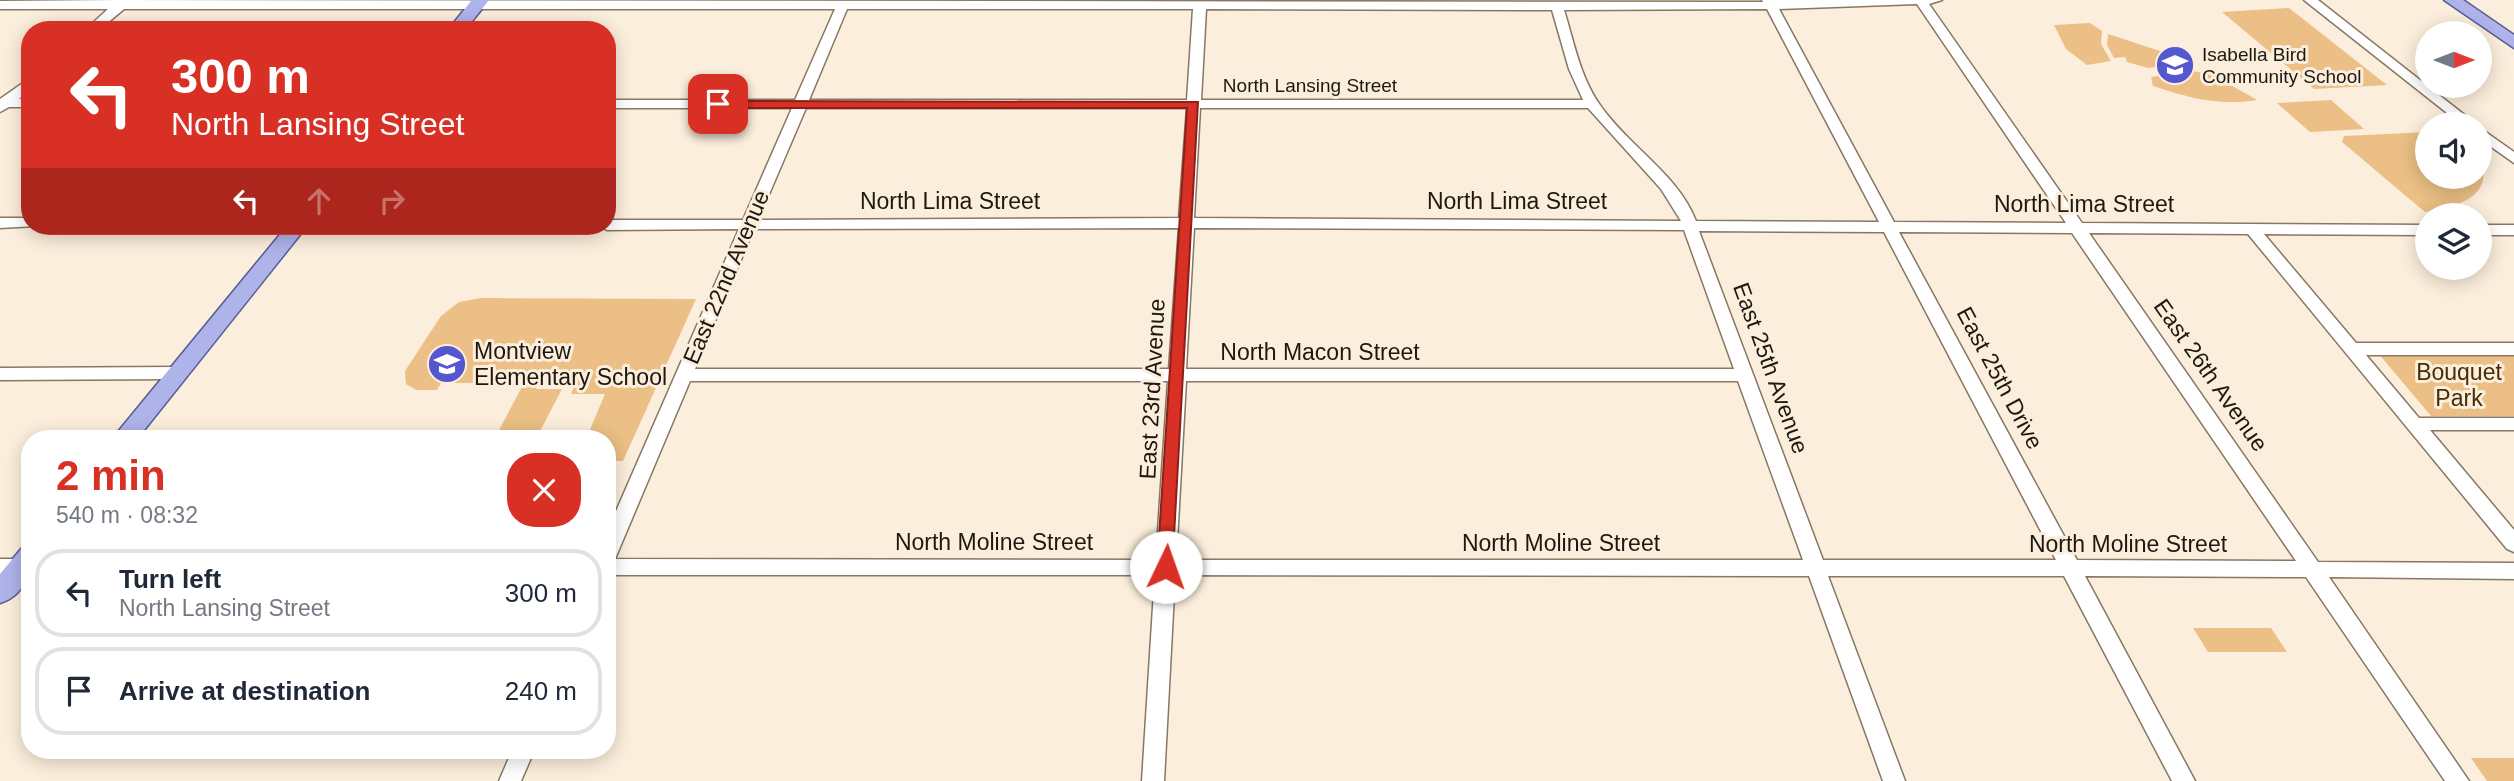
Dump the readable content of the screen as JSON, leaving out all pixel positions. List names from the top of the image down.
{
  "streets": {
    "street": [
      "North Lansing Street",
      "North Lima Street",
      "East 22nd Avenue",
      "North Macon Street",
      "East 25th Avenue",
      "East 26th Avenue",
      "East 25th Drive",
      "East 23rd Avenue",
      "North Moline Street"
    ]
  },
  "crossings": [
    ["North Lansing Street", "East 22nd Avenue"],
    ["North Lansing Street", "East 25th Avenue"],
    ["North Lansing Street", "East 23rd Avenue"],
    ["North Lima Street", "East 22nd Avenue"],
    ["North Lima Street", "East 25th Avenue"],
    ["North Lima Street", "East 26th Avenue"],
    ["North Lima Street", "East 25th Drive"],
    ["North Lima Street", "East 23rd Avenue"],
    ["East 22nd Avenue", "North Macon Street"],
    ["North Macon Street", "East 25th Avenue"],
    ["North Macon Street", "East 23rd Avenue"],
    ["East 25th Avenue", "North Moline Street"],
    ["East 26th Avenue", "North Moline Street"],
    ["East 25th Drive", "North Moline Street"],
    ["East 23rd Avenue", "North Moline Street"]
  ],
  "parks": ["Bouquet Park"],
  "places": {
    "school or university": ["Isabella Bird Community School", "Montview Elementary School"]
  },
  "north": "right",
  "page": {
    "turn": ["300 m", "North Lansing Street"],
    "heading": ["2 min", "540 m · 08:32"],
    "list": [
      {
        "name": "Turn left",
        "note": "North Lansing Street",
        "value": "300 m"
      },
      {
        "name": "Arrive at destination",
        "value": "240 m"
      }
    ]
  }
}
